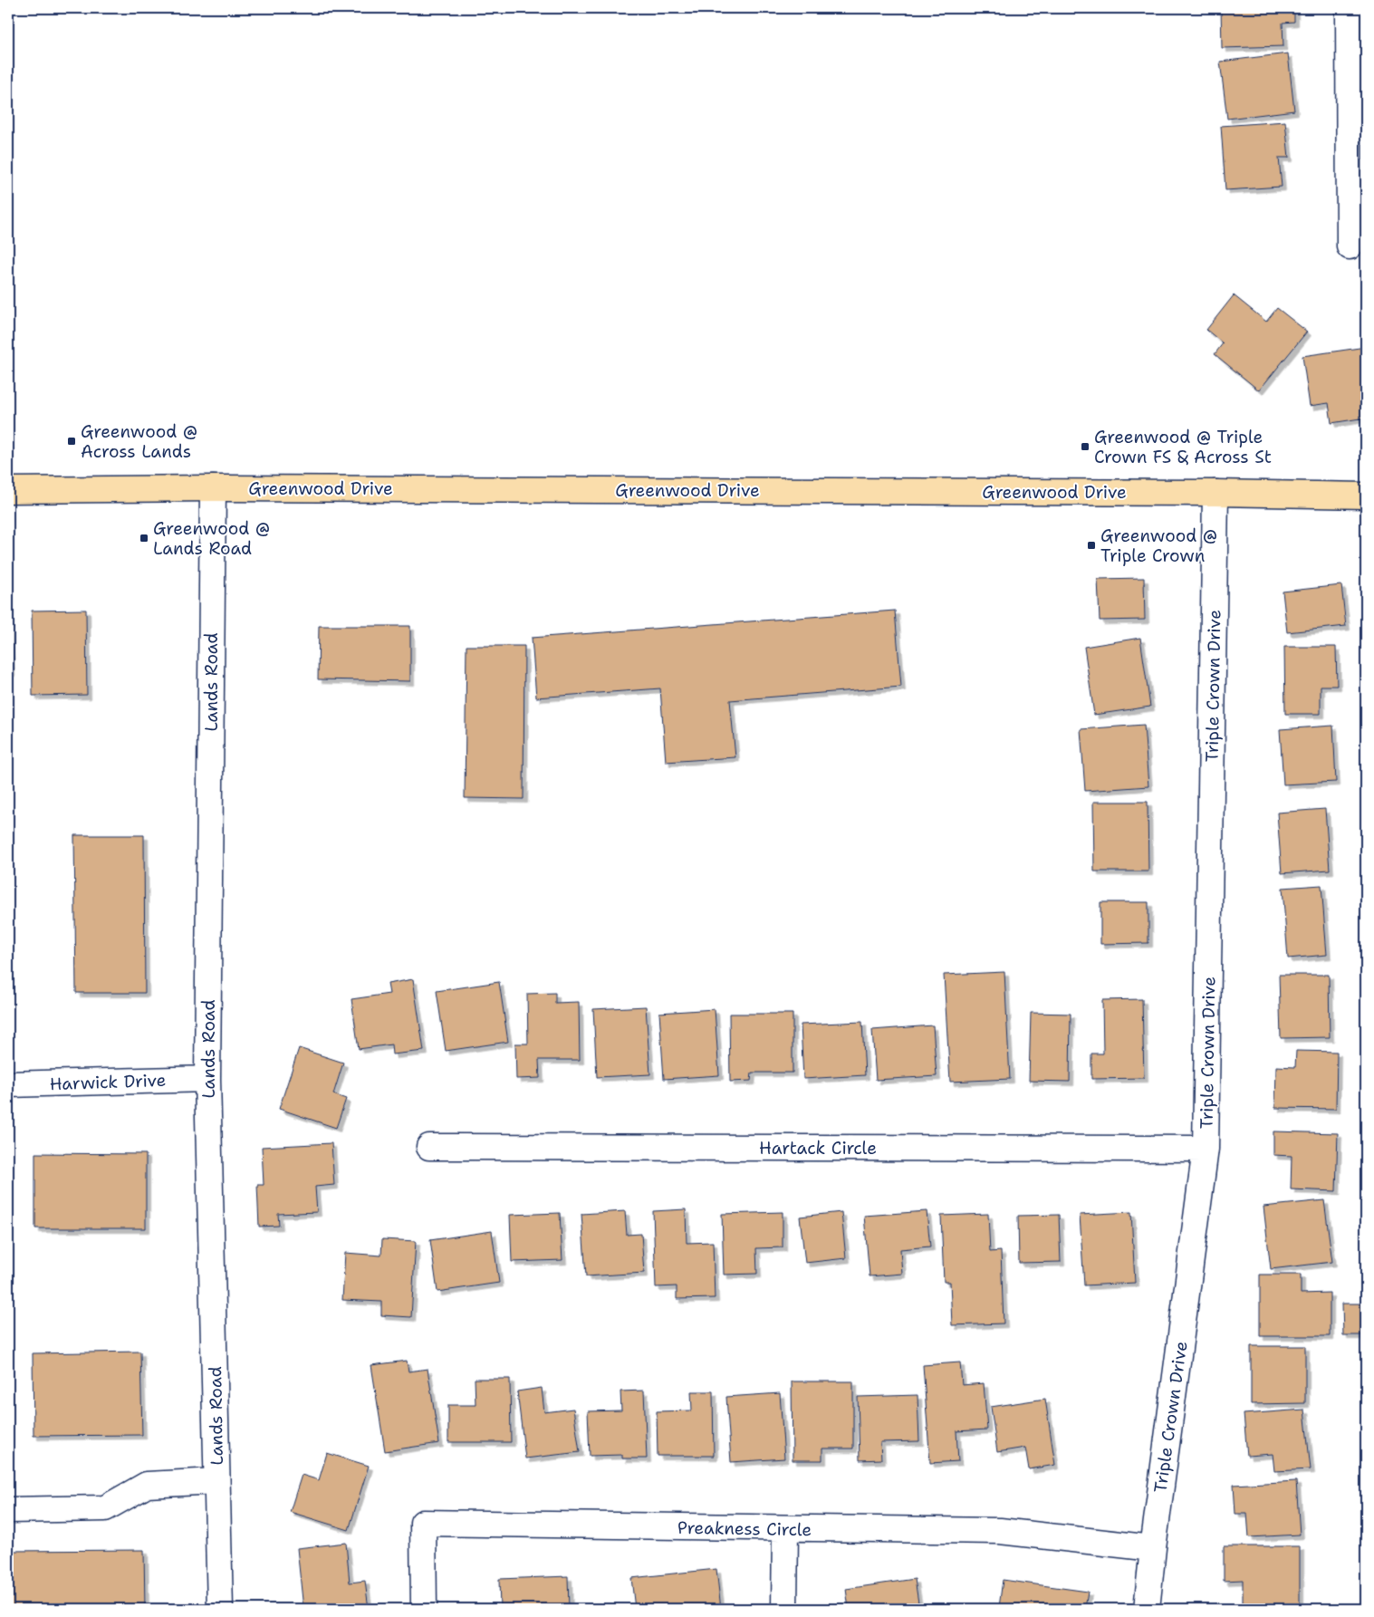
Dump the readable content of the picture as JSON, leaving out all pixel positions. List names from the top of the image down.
{
  "streets": {
    "main road": ["Greenwood Drive"],
    "street": [
      "Lands Road",
      "Triple Crown Drive",
      "Harwick Drive",
      "Hartack Circle",
      "Preakness Circle"
    ]
  },
  "crossings": [
    ["Greenwood Drive", "Lands Road"],
    ["Greenwood Drive", "Triple Crown Drive"],
    ["Lands Road", "Harwick Drive"],
    ["Triple Crown Drive", "Hartack Circle"],
    ["Triple Crown Drive", "Preakness Circle"]
  ],
  "places": {
    "transit": [
      "Greenwood @ Across Lands",
      "Greenwood @ Triple Crown FS & Across St",
      "Greenwood @ Lands Road",
      "Greenwood @ Triple Crown"
    ]
  }
}
